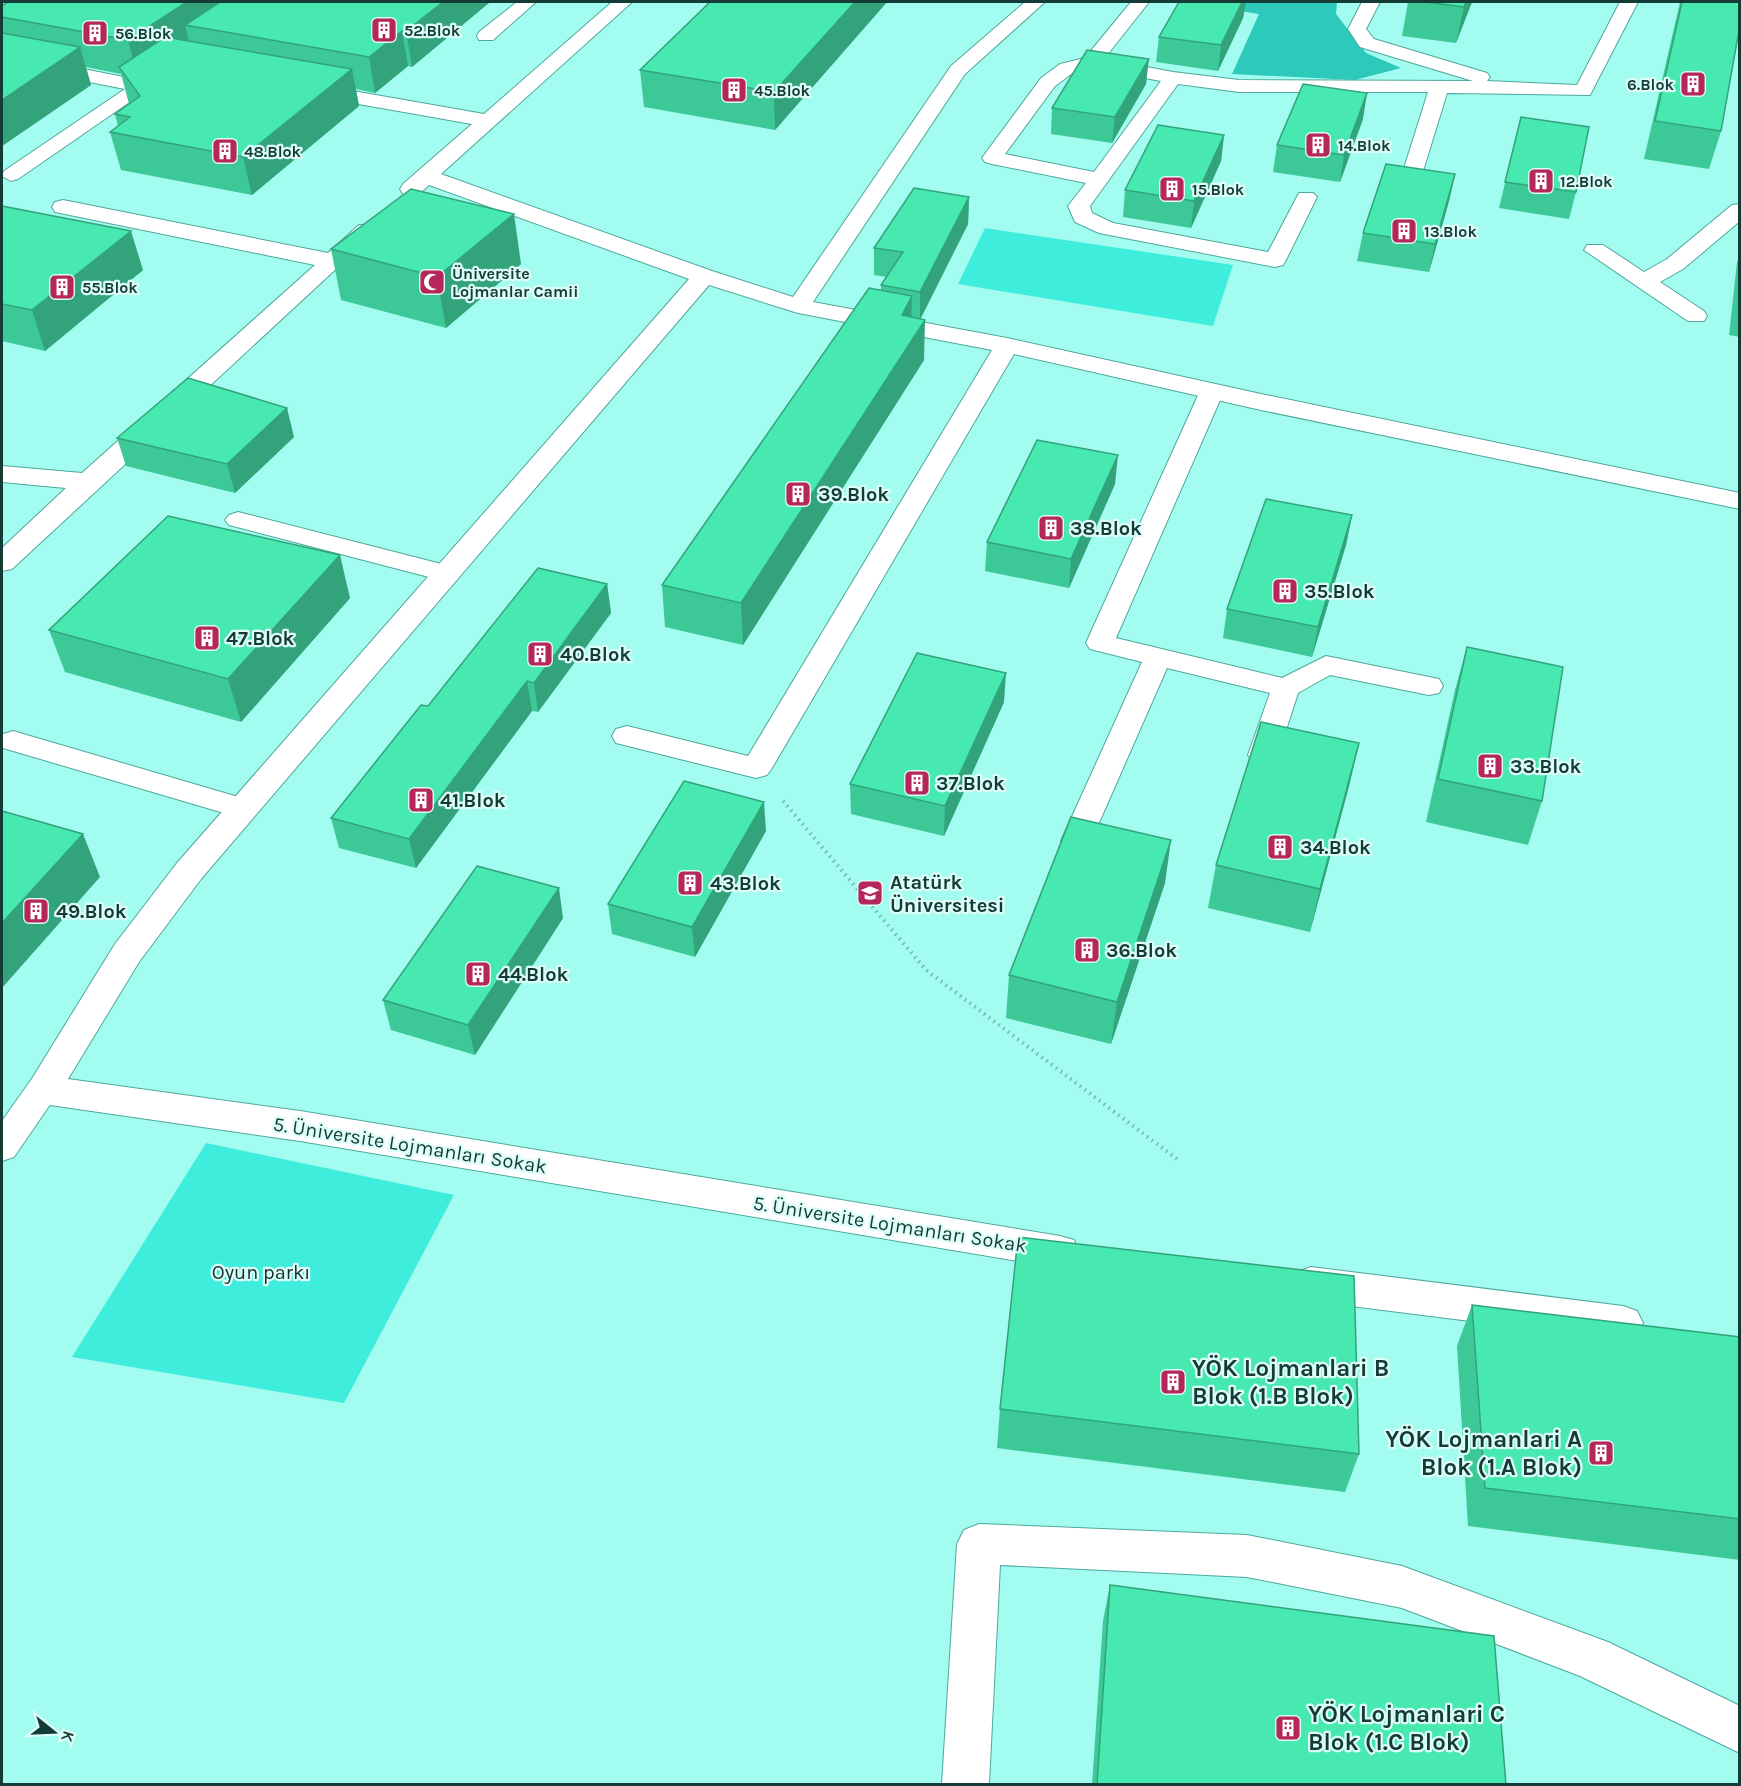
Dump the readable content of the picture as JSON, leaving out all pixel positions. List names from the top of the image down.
{
  "streets": {
    "street": ["5. Üniversite Lojmanları Sokak"]
  },
  "parks": ["Oyun parkı"],
  "places": {
    "building": [
      "52.Blok",
      "56.Blok",
      "6.Blok",
      "45.Blok",
      "14.Blok",
      "48.Blok",
      "12.Blok",
      "15.Blok",
      "13.Blok",
      "55.Blok",
      "39.Blok",
      "38.Blok",
      "35.Blok",
      "47.Blok",
      "40.Blok",
      "33.Blok",
      "37.Blok",
      "41.Blok",
      "34.Blok",
      "43.Blok",
      "49.Blok",
      "36.Blok",
      "44.Blok",
      "YÖK Lojmanlari B Blok (1.B Blok)",
      "YÖK Lojmanlari A Blok (1.A Blok)",
      "YÖK Lojmanlari C Blok (1.C Blok)"
    ],
    "mosque": ["Üniversite Lojmanlar Camii"],
    "school or university": ["Atatürk Üniversitesi"]
  },
  "north": "right"
}
